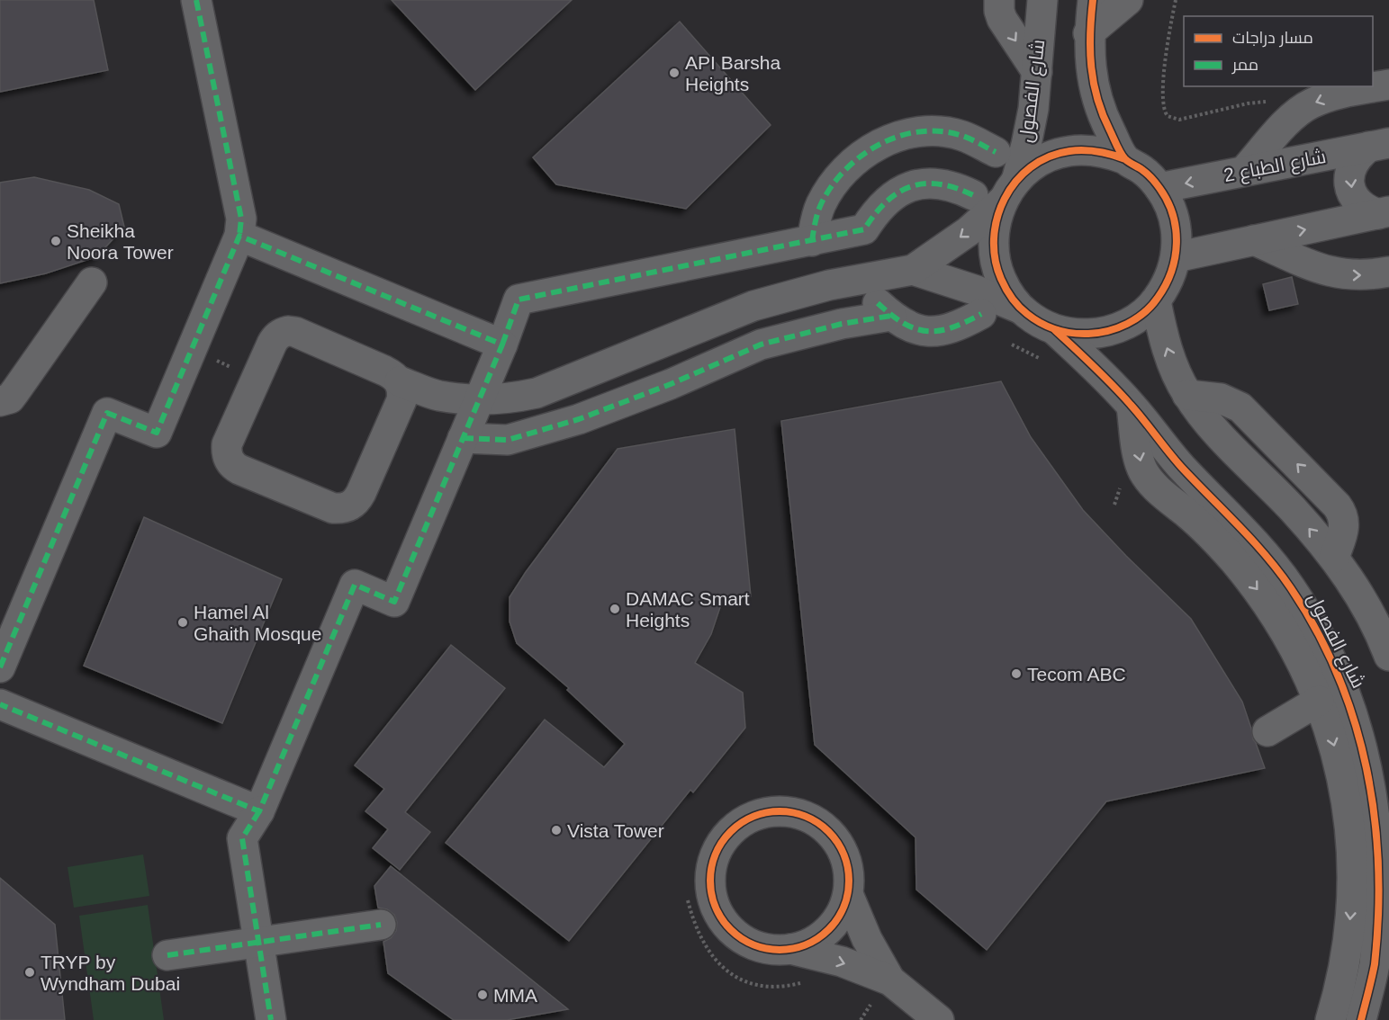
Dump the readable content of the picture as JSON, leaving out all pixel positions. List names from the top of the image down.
{
  "streets": {
    "street": ["شارع الفصول", "شارع الطباع 2"]
  },
  "crossings": [
    ["شارع الفصول", "شارع الطباع 2"]
  ],
  "places": [
    "API Barsha Heights",
    "Sheikha Noora Tower",
    "DAMAC Smart Heights",
    "Hamel Al Ghaith Mosque",
    "Tecom ABC",
    "Vista Tower",
    "TRYP by Wyndham Dubai",
    "MMA"
  ],
  "legend": ["مسار دراجات", "ممر"]
}
